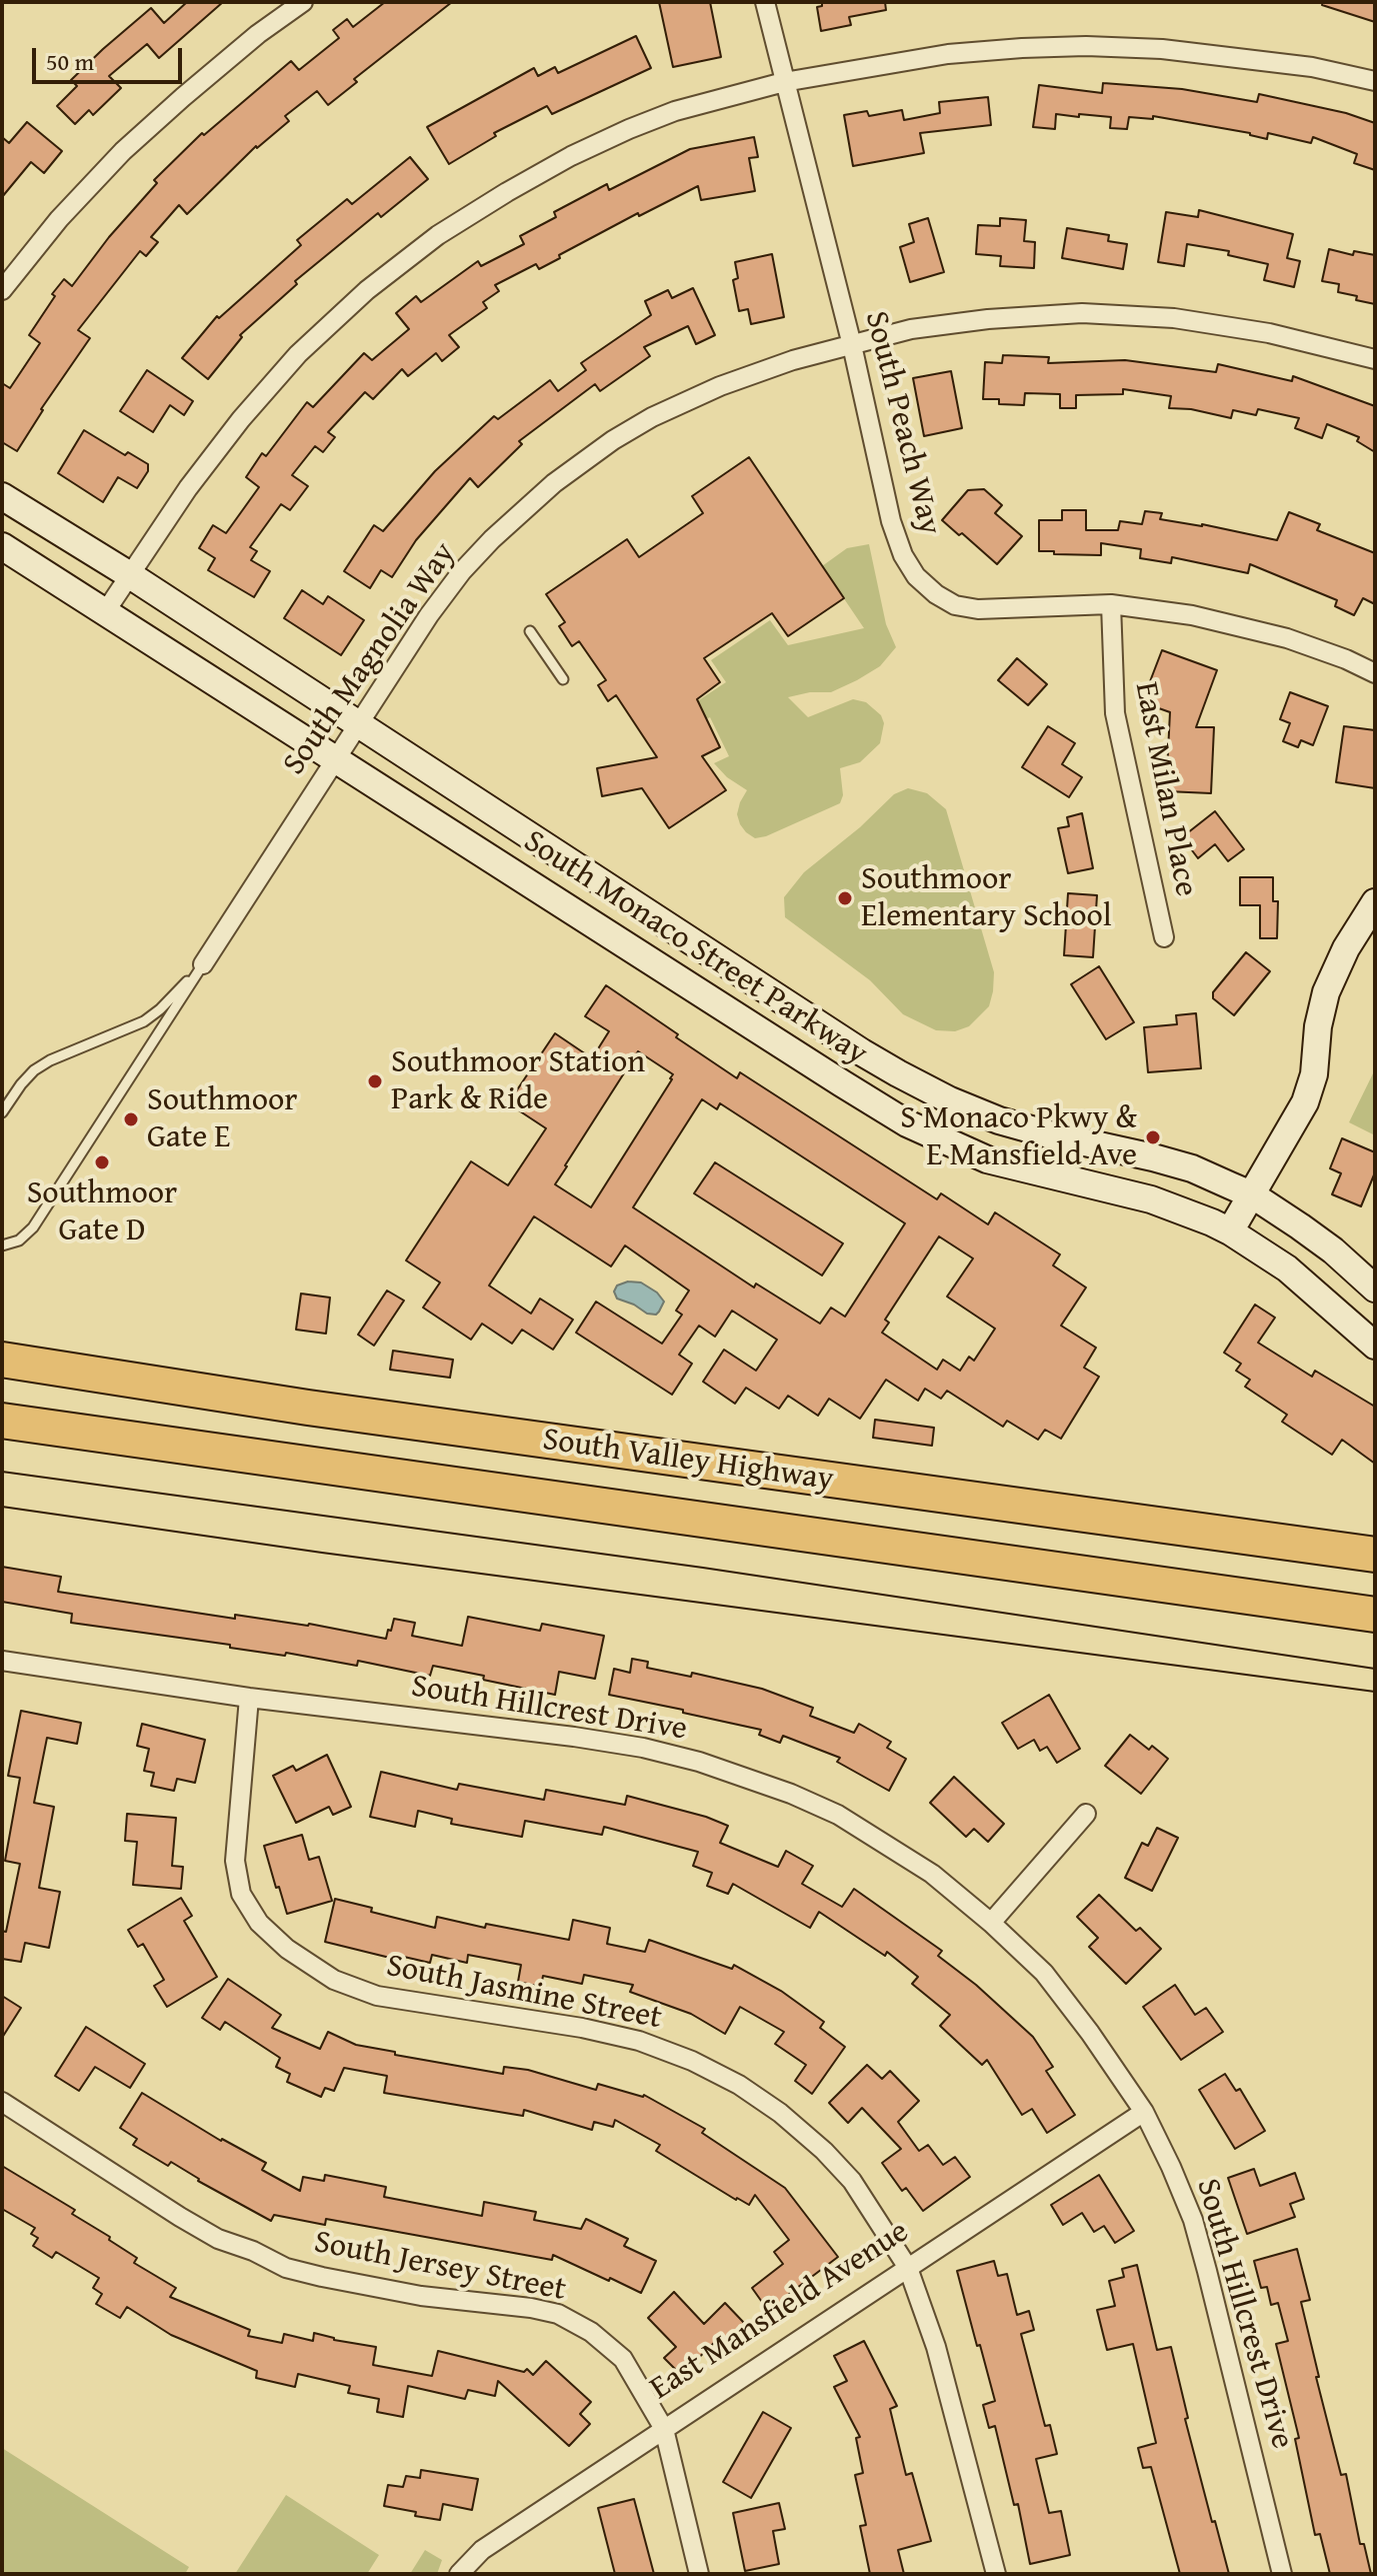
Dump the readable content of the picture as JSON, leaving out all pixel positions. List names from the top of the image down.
{
  "streets": {
    "highway": ["South Valley Highway"],
    "main road": ["South Monaco Street Parkway"],
    "street": [
      "South Peach Way",
      "South Magnolia Way",
      "East Milan Place",
      "South Hillcrest Drive",
      "South Jasmine Street",
      "South Jersey Street",
      "East Mansfield Avenue"
    ]
  },
  "crossings": [
    ["South Peach Way", "South Magnolia Way"],
    ["South Peach Way", "East Milan Place"],
    ["South Magnolia Way", "South Monaco Street Parkway"],
    ["South Hillcrest Drive", "South Jasmine Street"],
    ["South Hillcrest Drive", "East Mansfield Avenue"],
    ["South Jasmine Street", "East Mansfield Avenue"],
    ["South Jersey Street", "East Mansfield Avenue"]
  ],
  "places": [
    "Southmoor Elementary School",
    "Southmoor Station Park & Ride",
    "Southmoor Gate E",
    "S Monaco Pkwy & E Mansfield Ave",
    "Southmoor Gate D"
  ],
  "scale_bar": "50 m"
}
